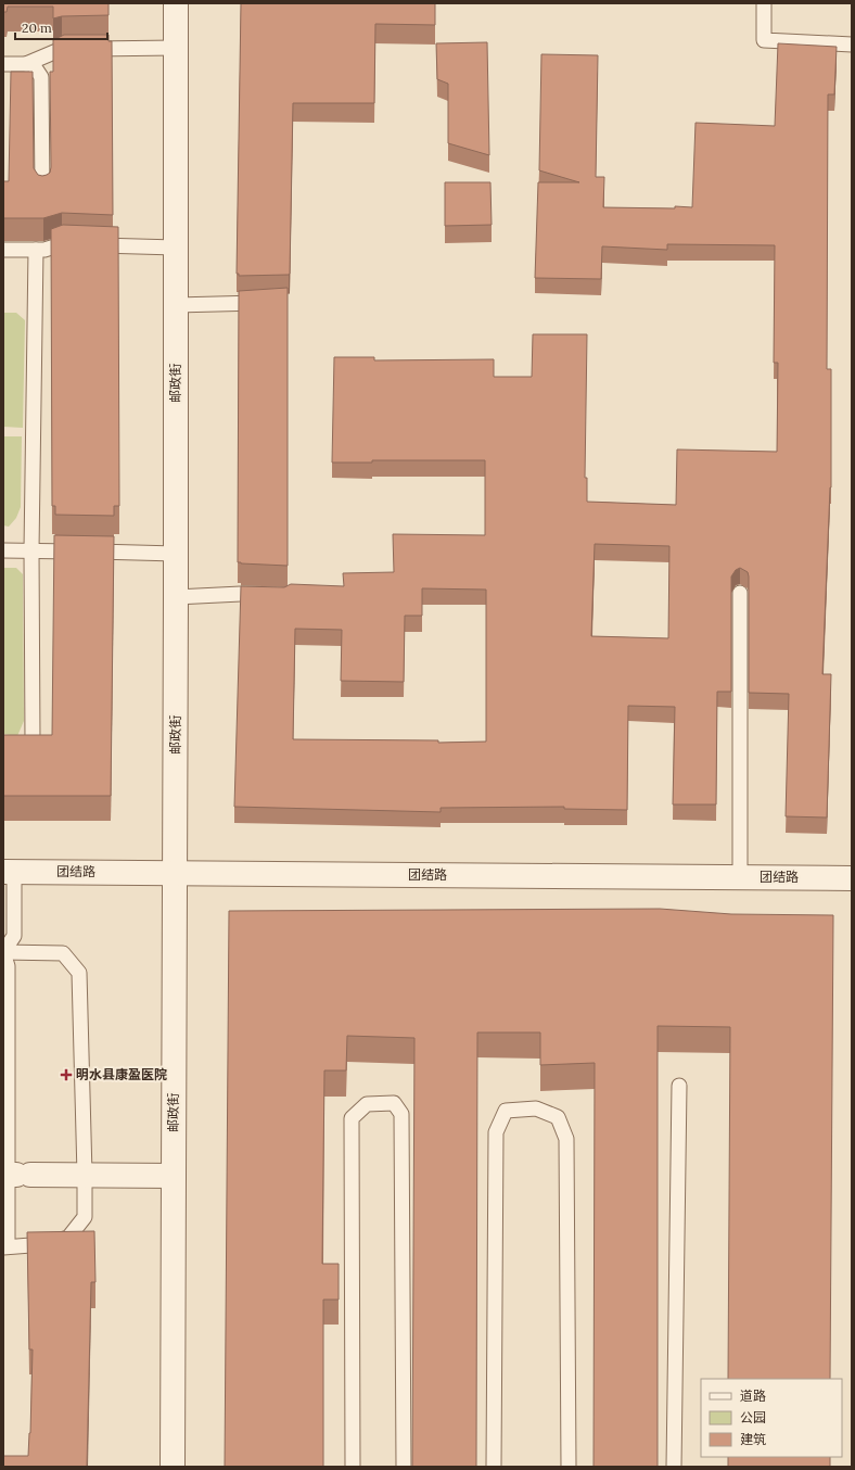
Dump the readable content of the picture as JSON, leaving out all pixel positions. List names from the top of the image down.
{
  "streets": {
    "street": ["邮政街", "团结路"]
  },
  "crossings": [
    ["邮政街", "团结路"]
  ],
  "places": {
    "health": ["明水县康盈医院"]
  },
  "legend": ["道路", "公园", "建筑"],
  "scale_bar": "20 m"
}
